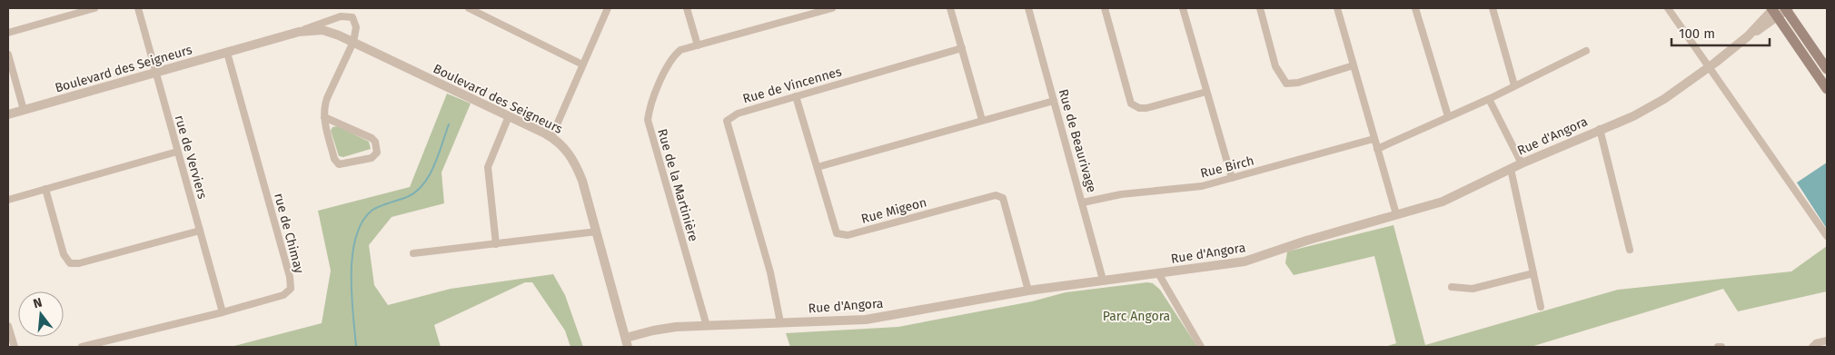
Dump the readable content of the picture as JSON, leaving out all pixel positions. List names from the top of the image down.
{
  "streets": {
    "street": [
      "Boulevard des Seigneurs",
      "Rue de Vincennes",
      "Rue d'Angora",
      "Rue de Beaurivage",
      "rue de Verviers",
      "Rue Birch",
      "Rue de la Martinière",
      "Rue Migeon",
      "rue de Chimay"
    ]
  },
  "crossings": [
    ["Boulevard des Seigneurs", "Rue d'Angora"],
    ["Boulevard des Seigneurs", "rue de Verviers"],
    ["Boulevard des Seigneurs", "rue de Chimay"],
    ["Rue de Vincennes", "Rue d'Angora"],
    ["Rue de Vincennes", "Rue Migeon"],
    ["Rue d'Angora", "Rue de Beaurivage"],
    ["Rue d'Angora", "Rue de la Martinière"],
    ["Rue d'Angora", "Rue Migeon"],
    ["Rue de Beaurivage", "Rue Birch"],
    ["rue de Verviers", "rue de Chimay"]
  ],
  "parks": ["Parc Angora"],
  "scale_bar": "100 m",
  "north": "top"
}
